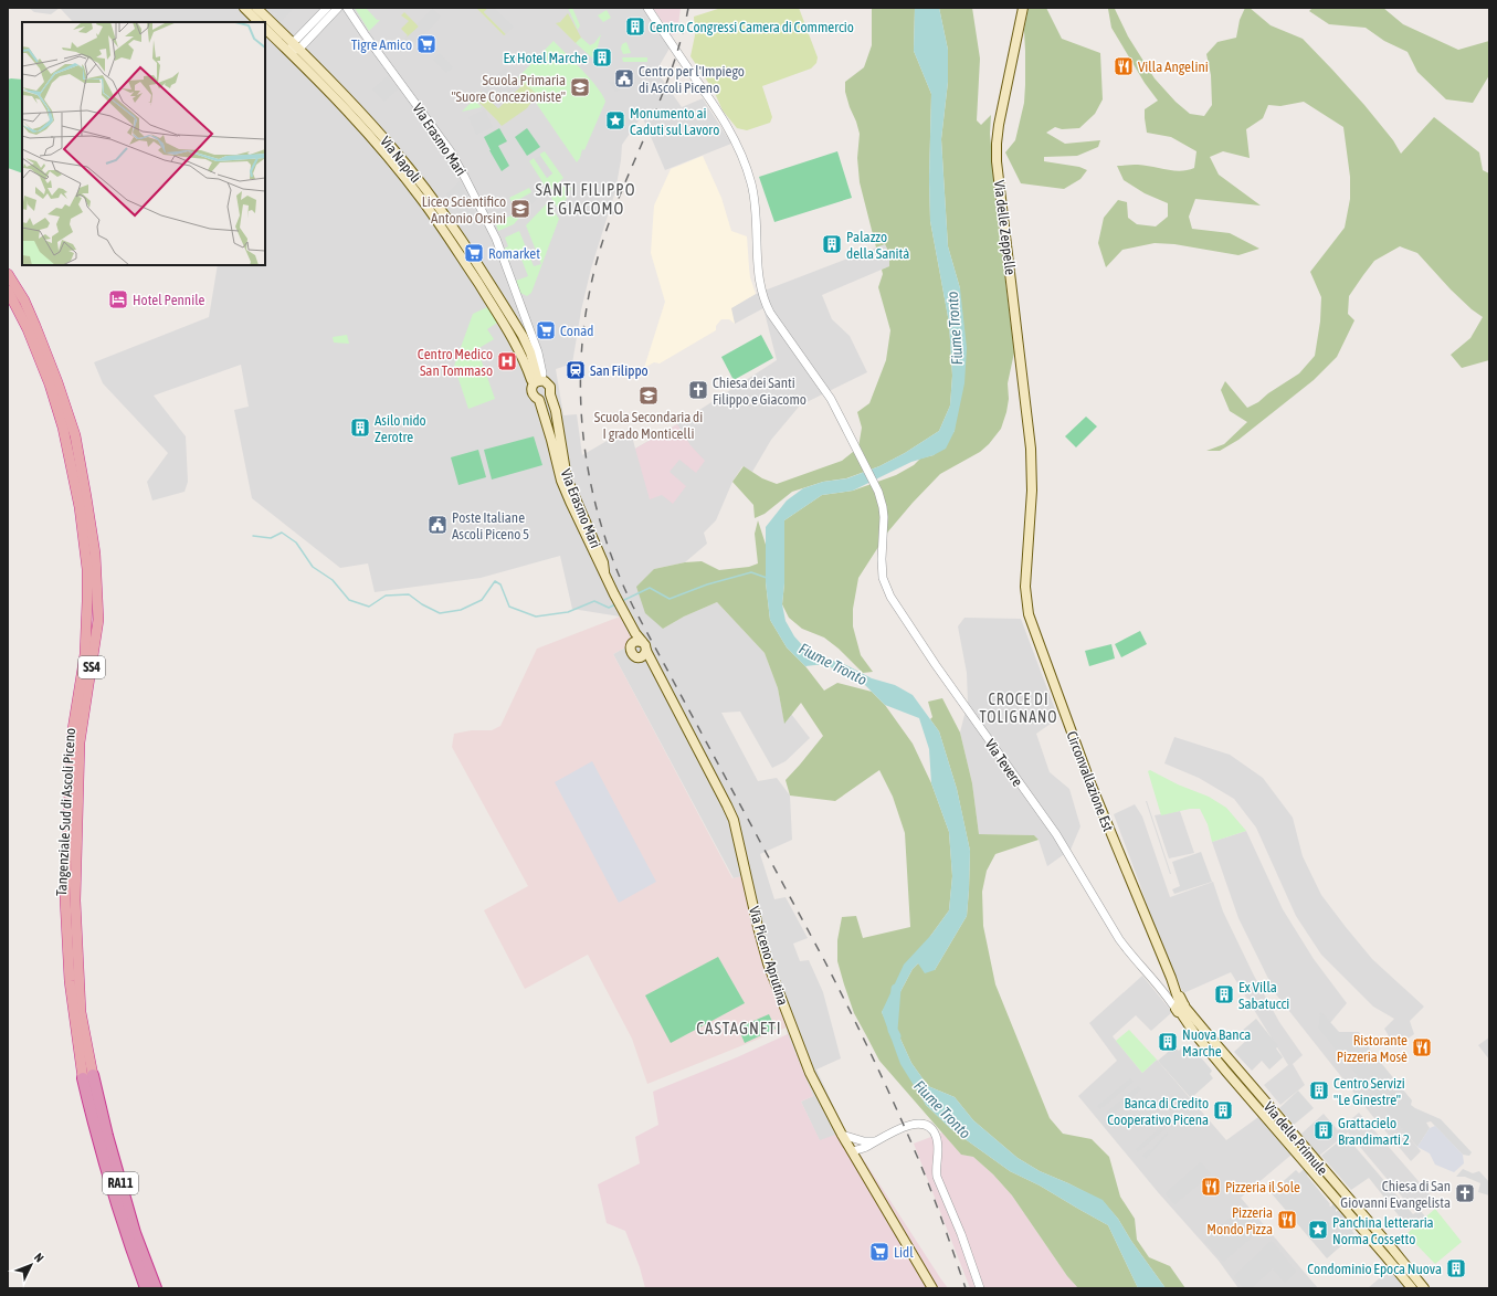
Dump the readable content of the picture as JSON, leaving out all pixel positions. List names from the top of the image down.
{
  "streets": {
    "highway": ["SS4", "Tangenziale Sud di Ascoli Piceno", "RA11"],
    "main road": [
      "Via Erasmo Mari",
      "Via Napoli",
      "Via delle Zeppelle",
      "Circonvallazione Est",
      "Via Piceno Aprutina",
      "Via delle Primule"
    ],
    "street": ["Via Tevere"]
  },
  "crossings": [
    ["Via Erasmo Mari", "Via Napoli"],
    ["Via Erasmo Mari", "Via Piceno Aprutina"],
    ["Via delle Zeppelle", "Circonvallazione Est"],
    ["Via Tevere", "Circonvallazione Est"],
    ["Via Tevere", "Via delle Primule"],
    ["Circonvallazione Est", "Via delle Primule"],
    ["Tangenziale Sud di Ascoli Piceno", "RA11"]
  ],
  "districts": ["SANTI FILIPPO E GIACOMO", "CROCE DI TOLIGNANO", "CASTAGNETI"],
  "water": ["Fiume Tronto"],
  "places": {
    "building": [
      "Centro Congressi Camera di Commercio",
      "Ex Hotel Marche",
      "Palazzo della Sanità",
      "Asilo nido Zerotre",
      "Ex Villa Sabatucci",
      "Nuova Banca Marche",
      "Centro Servizi \"Le Ginestre\"",
      "Banca di Credito Cooperativo Picena",
      "Grattacielo Brandimarti 2",
      "Condominio Epoca Nuova"
    ],
    "supermarket": [
      "Tigre Amico",
      "Romarket",
      "Conad",
      "Lidl"
    ],
    "restaurant": [
      "Villa Angelini",
      "Ristorante Pizzeria Mosè",
      "Pizzeria il Sole",
      "Pizzeria Mondo Pizza"
    ],
    "public building": ["Centro per l'Impiego di Ascoli Piceno", "Poste Italiane Ascoli Piceno 5"],
    "school or university": ["Scuola Primaria \"Suore Concezioniste\"", "Liceo Scientifico Antonio Orsini", "Scuola Secondaria di I grado Monticelli"],
    "place": ["Monumento ai Caduti sul Lavoro", "Panchina letteraria Norma Cossetto"],
    "hotel": ["Hotel Pennile"],
    "hospital": ["Centro Medico San Tommaso"],
    "station": ["San Filippo"],
    "church": ["Chiesa dei Santi Filippo e Giacomo", "Chiesa di San Giovanni Evangelista"]
  },
  "north": "top right"
}
